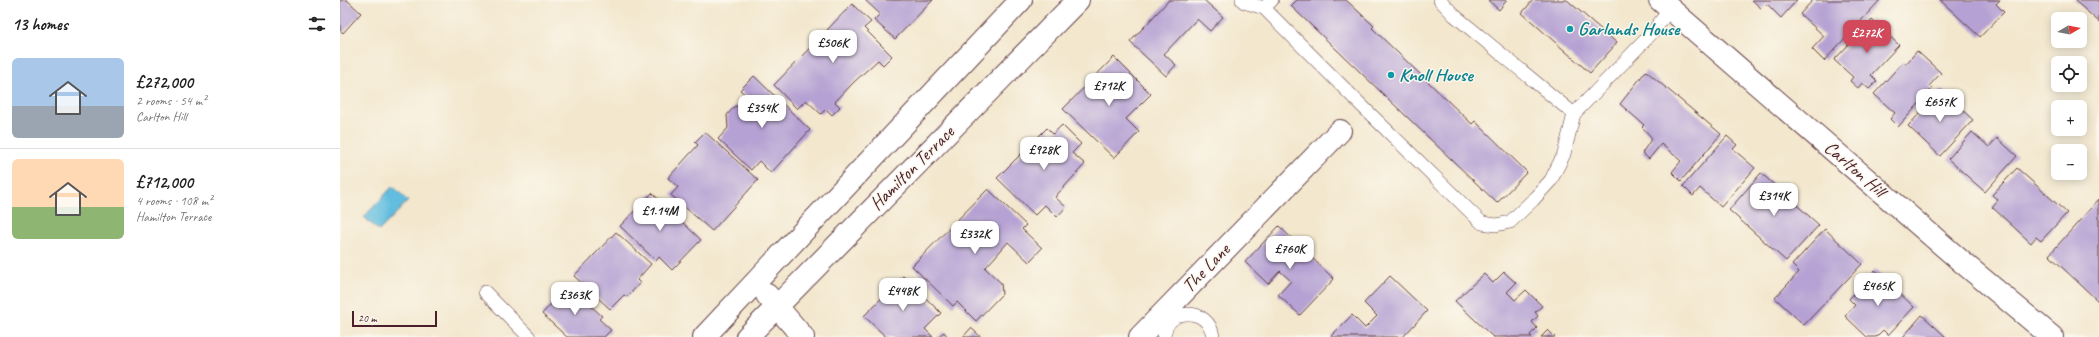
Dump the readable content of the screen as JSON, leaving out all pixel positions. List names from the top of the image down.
{
  "streets": {
    "street": ["Hamilton Terrace", "Carlton Hill", "The Lane"]
  },
  "places": ["Garlands House", "Knoll House"],
  "scale_bar": "20 m",
  "north": "right",
  "page": {
    "heading": "13 homes",
    "map_buttons": ["+", "−"],
    "price": [
      "£272K",
      "£506K",
      "£712K",
      "£657K",
      "£354K",
      "£928K",
      "£314K",
      "£1.14M",
      "£332K",
      "£760K",
      "£465K",
      "£448K",
      "£363K"
    ],
    "list": [
      {
        "name": "£272,000",
        "note": "2 rooms · 54 m² · Carlton Hill"
      },
      {
        "name": "£712,000",
        "note": "4 rooms · 108 m² · Hamilton Terrace"
      }
    ],
    "scale": "20 m"
  }
}
